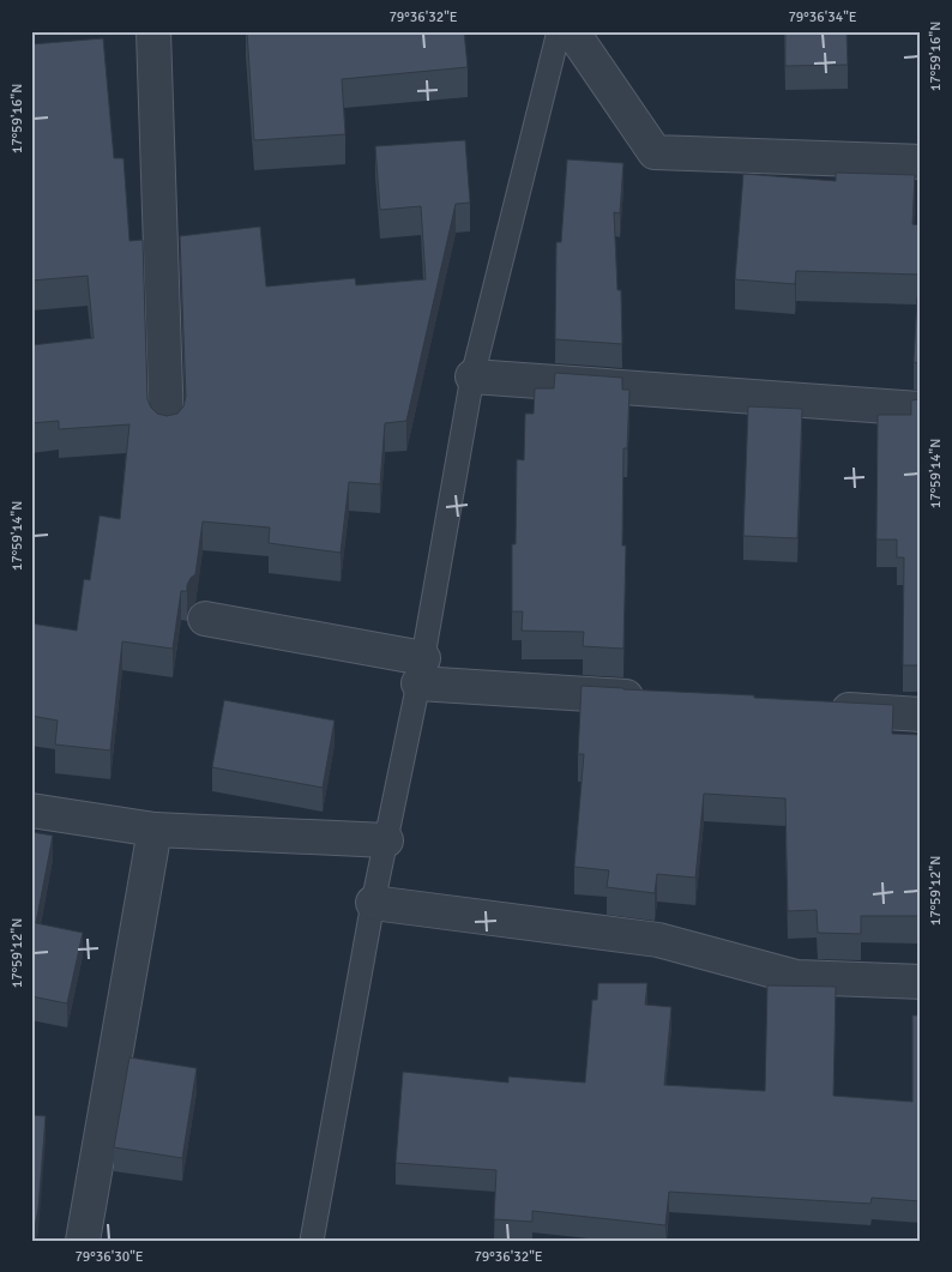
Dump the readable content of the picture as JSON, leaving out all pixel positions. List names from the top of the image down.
{
  "coordinates": [
    "79°36'32\"E",
    "79°36'34\"E",
    "17°59'16\"N",
    "17°59'14\"N",
    "17°59'12\"N",
    "79°36'30\"E"
  ]
}
